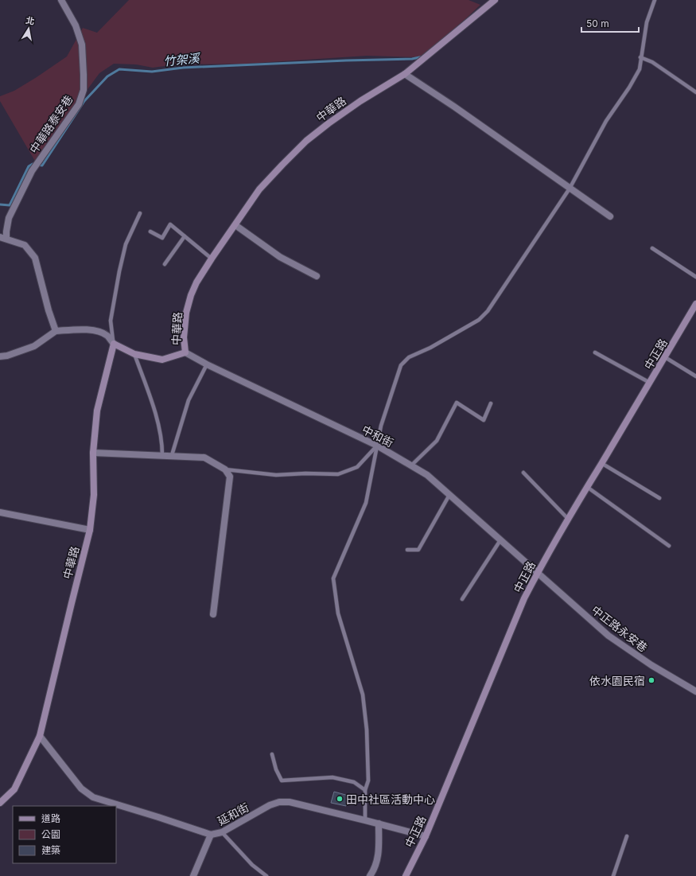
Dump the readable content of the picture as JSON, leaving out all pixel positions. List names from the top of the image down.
{
  "streets": {
    "street": [
      "中華路",
      "中華路泰安巷",
      "中正路",
      "中和街",
      "中正路永安巷",
      "延和街"
    ]
  },
  "crossings": [
    ["中華路", "中和街"],
    ["中華路", "延和街"],
    ["中正路", "中和街"],
    ["中正路", "中正路永安巷"],
    ["中正路", "延和街"],
    ["中和街", "中正路永安巷"]
  ],
  "water": ["竹架溪"],
  "places": ["依水園民宿", "田中社區活動中心"],
  "legend": ["道路", "公園", "建築"],
  "scale_bar": "50 m",
  "north": "top"
}
